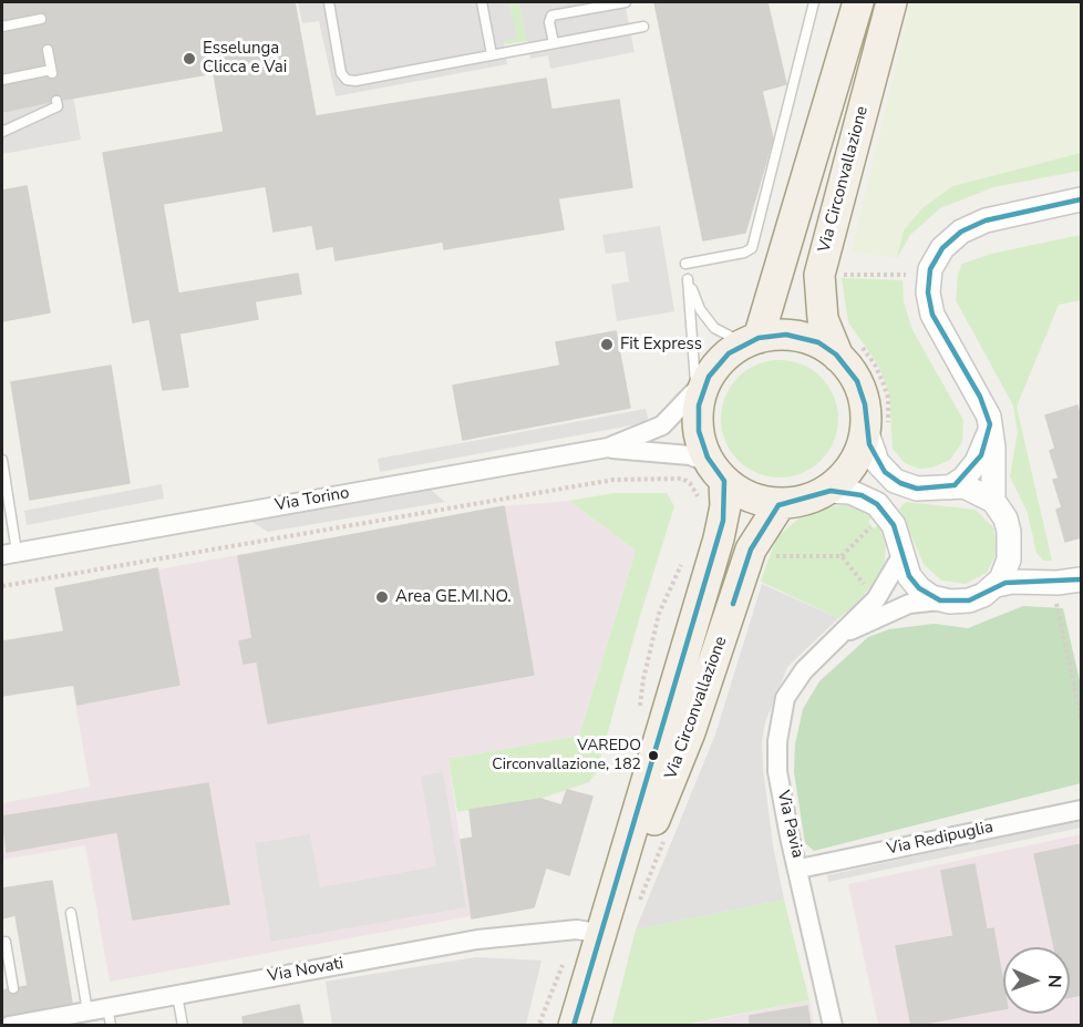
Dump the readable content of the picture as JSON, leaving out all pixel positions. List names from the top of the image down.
{
  "streets": {
    "main road": ["Via Circonvallazione"],
    "street": [
      "Via Torino",
      "Via Pavia",
      "Via Redipuglia",
      "Via Novati"
    ]
  },
  "crossings": [
    ["Via Circonvallazione", "Via Torino"],
    ["Via Circonvallazione", "Via Novati"],
    ["Via Pavia", "Via Redipuglia"]
  ],
  "places": [
    "Esselunga Clicca e Vai",
    "Fit Express",
    "Area GE.MI.NO.",
    "VAREDO Circonvallazione, 182"
  ],
  "north": "right"
}
